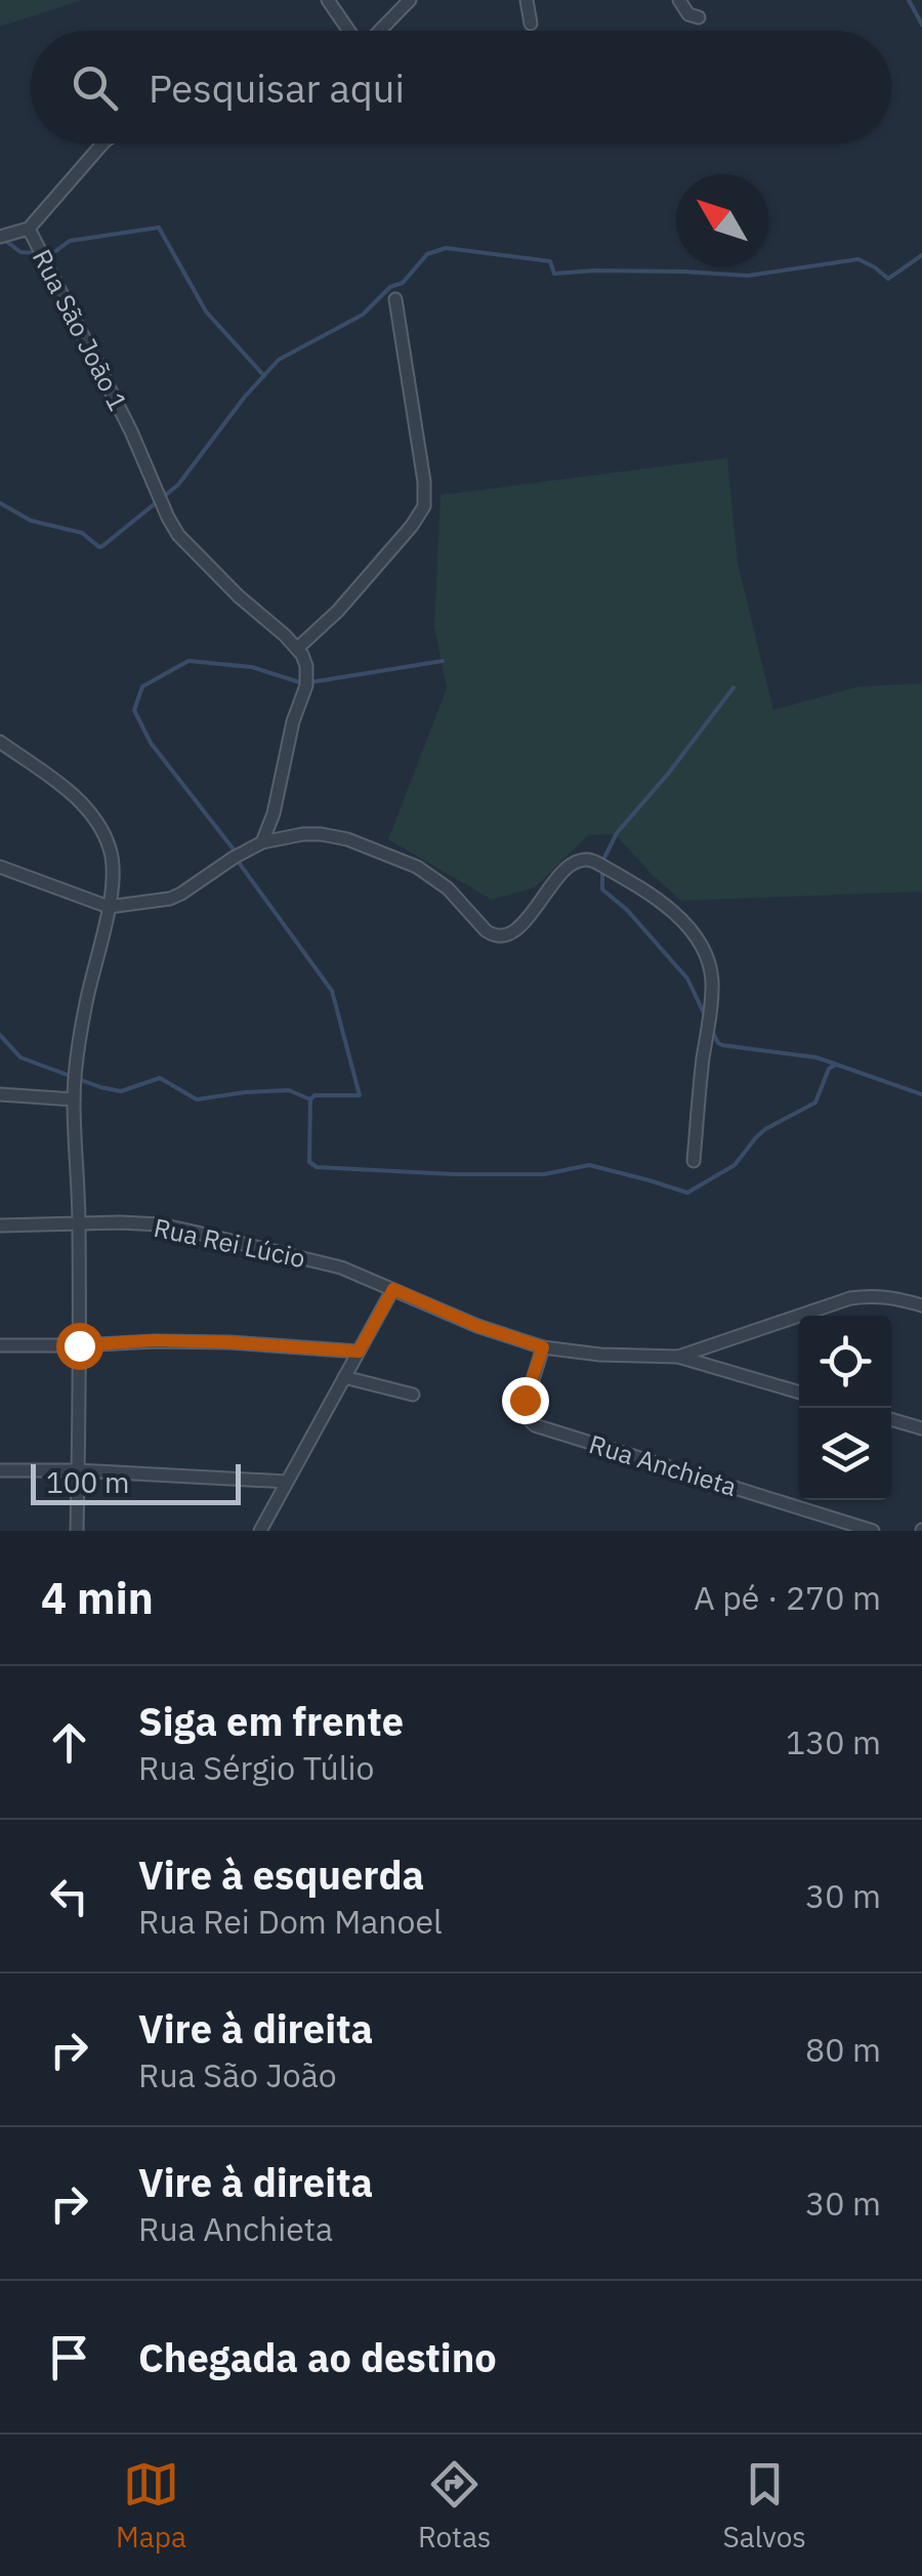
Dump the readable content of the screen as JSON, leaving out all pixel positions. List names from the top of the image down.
{
  "streets": {
    "street": ["Rua São João 1", "Rua Rei Lúcio", "Rua Anchieta"]
  },
  "crossings": [
    ["Rua Rei Lúcio", "Rua Anchieta"]
  ],
  "scale_bar": "100 m",
  "north": "top left",
  "page": {
    "search": "Pesquisar aqui",
    "scale": "100 m",
    "heading": ["4 min", "A pé · 270 m"],
    "list": [
      ["Siga em frente", "Rua Sérgio Túlio", "130 m"],
      ["Vire à esquerda", "Rua Rei Dom Manoel", "30 m"],
      ["Vire à direita", "Rua São João", "80 m"],
      ["Vire à direita", "Rua Anchieta", "30 m"],
      "Chegada ao destino"
    ],
    "nav": ["Mapa", "Rotas", "Salvos"]
  }
}
